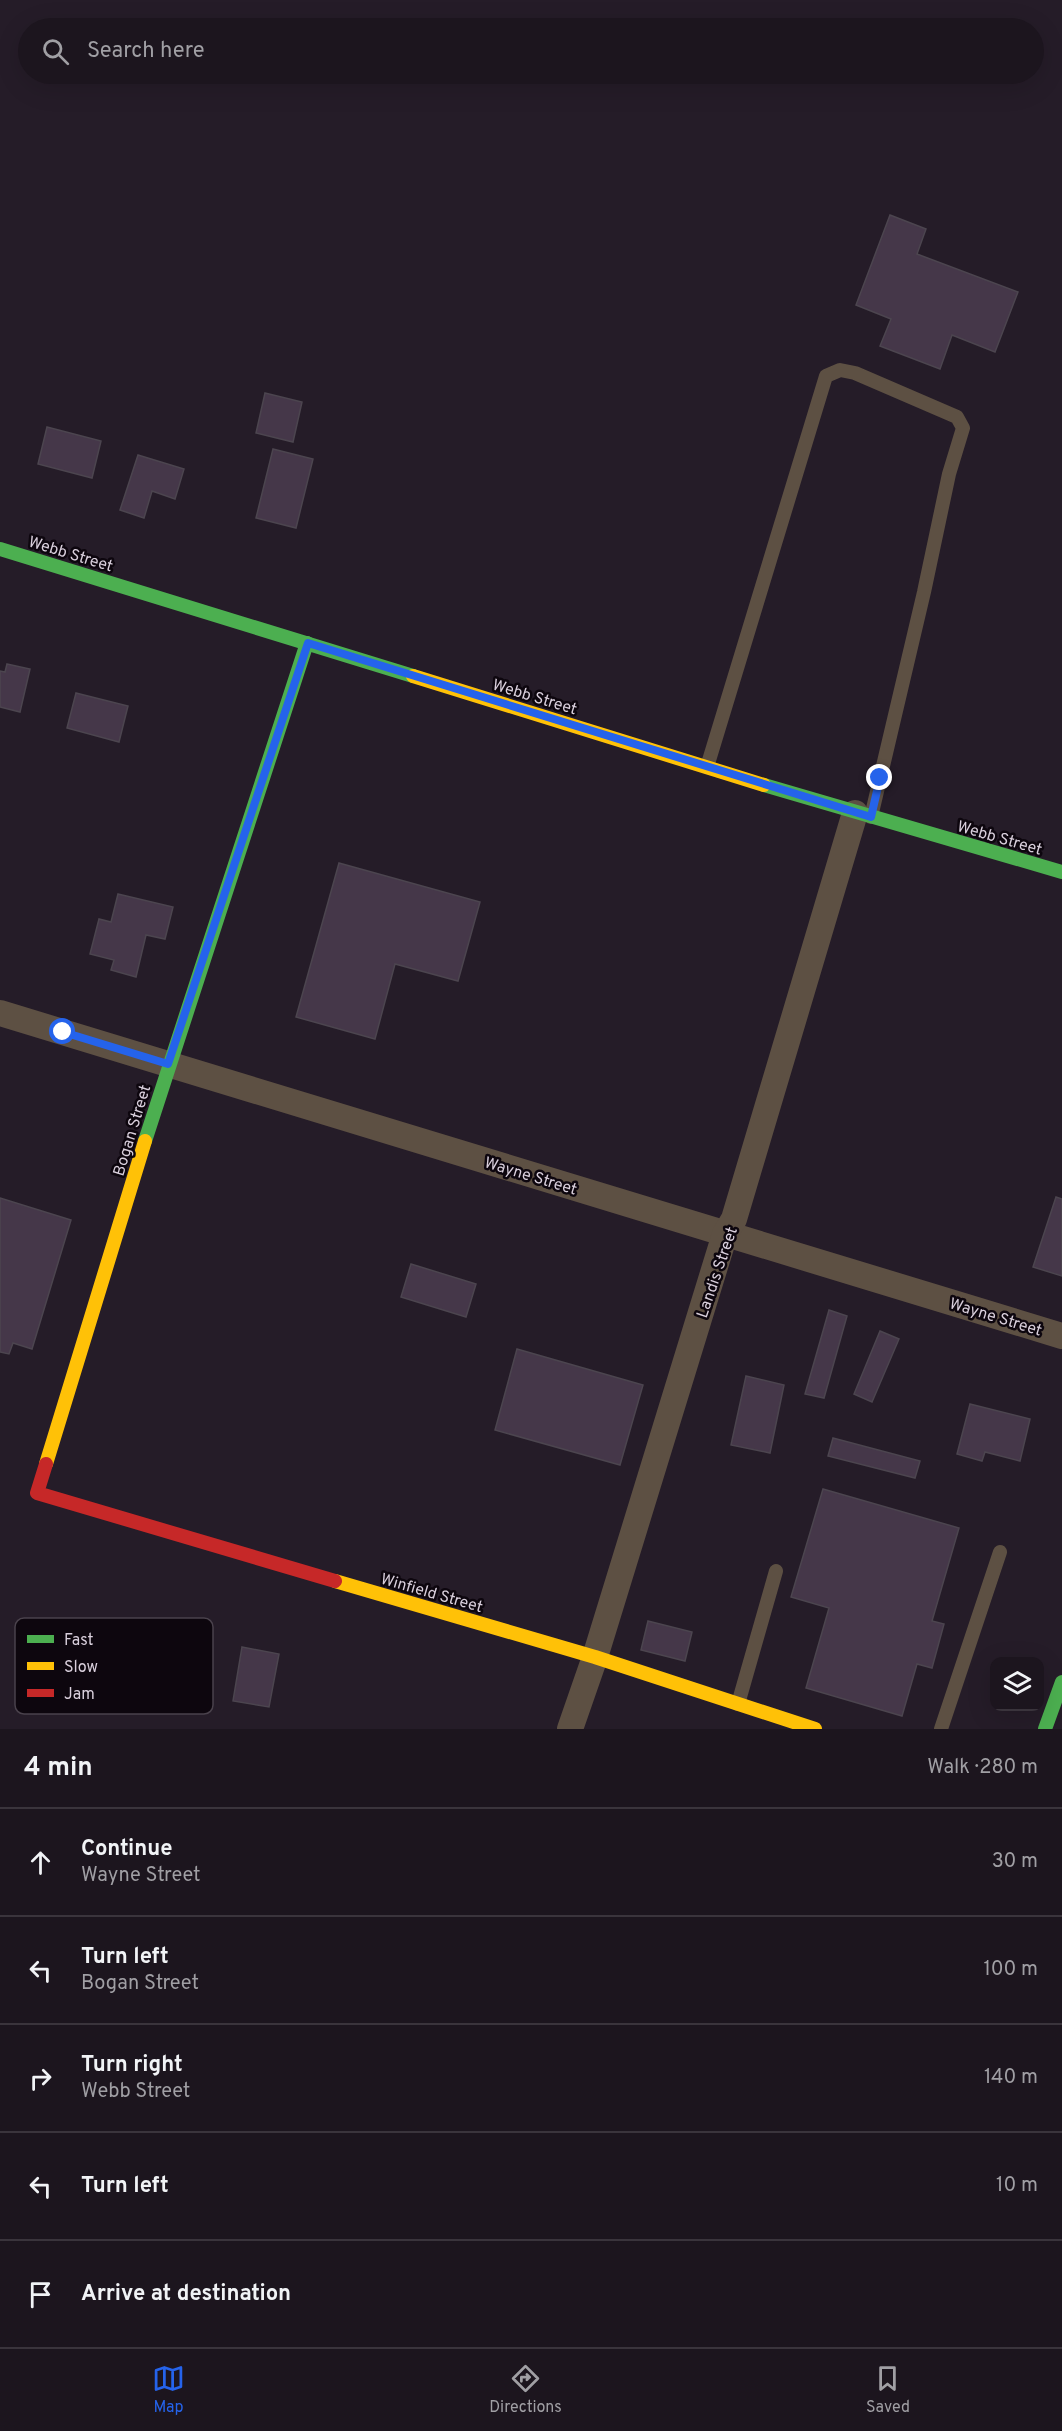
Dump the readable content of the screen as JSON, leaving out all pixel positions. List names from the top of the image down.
{
  "streets": {
    "street": [
      "Webb Street",
      "Bogan Street",
      "Wayne Street",
      "Landis Street",
      "Winfield Street"
    ]
  },
  "crossings": [
    ["Webb Street", "Bogan Street"],
    ["Webb Street", "Landis Street"],
    ["Bogan Street", "Wayne Street"],
    ["Bogan Street", "Winfield Street"],
    ["Wayne Street", "Landis Street"],
    ["Landis Street", "Winfield Street"]
  ],
  "legend": ["Fast", "Slow", "Jam"],
  "page": {
    "search": "Search here",
    "heading": ["4 min", "Walk · 280 m"],
    "list": [
      ["Continue", "Wayne Street", "30 m"],
      ["Turn left", "Bogan Street", "100 m"],
      ["Turn right", "Webb Street", "140 m"],
      ["Turn left", "10 m"],
      "Arrive at destination"
    ],
    "nav": ["Map", "Directions", "Saved"]
  }
}
